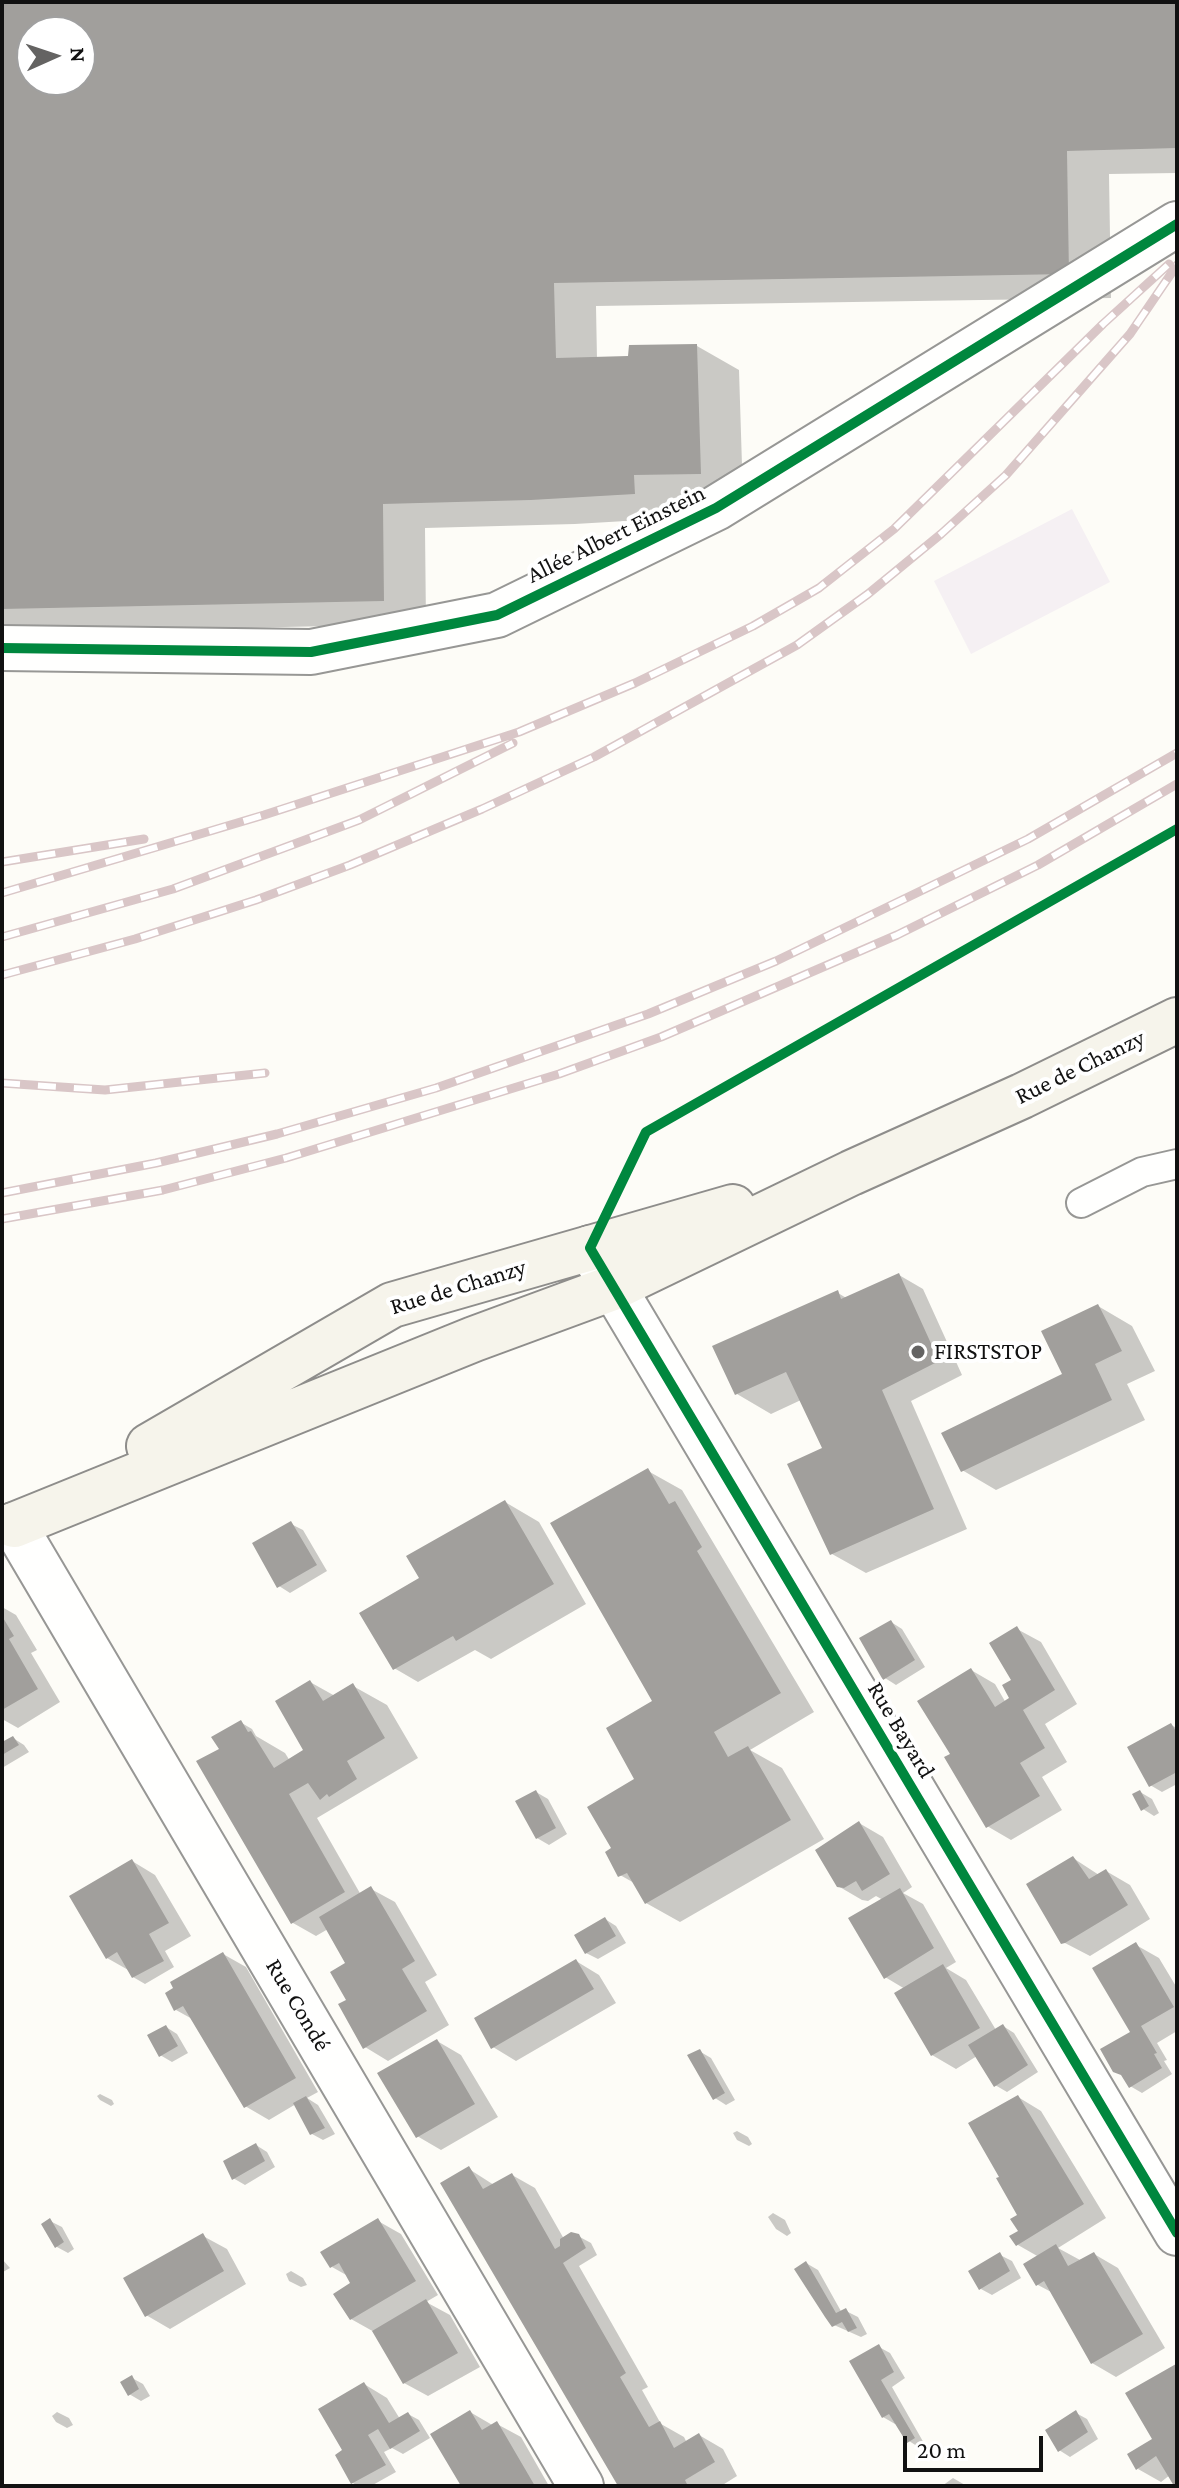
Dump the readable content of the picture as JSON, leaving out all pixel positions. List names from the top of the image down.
{
  "streets": {
    "main road": ["Rue de Chanzy"],
    "street": ["Allée Albert Einstein", "Rue Bayard", "Rue Condé"]
  },
  "crossings": [
    ["Rue de Chanzy", "Rue Bayard"],
    ["Rue de Chanzy", "Rue Condé"]
  ],
  "places": ["FIRSTSTOP"],
  "scale_bar": "20 m",
  "north": "right"
}
